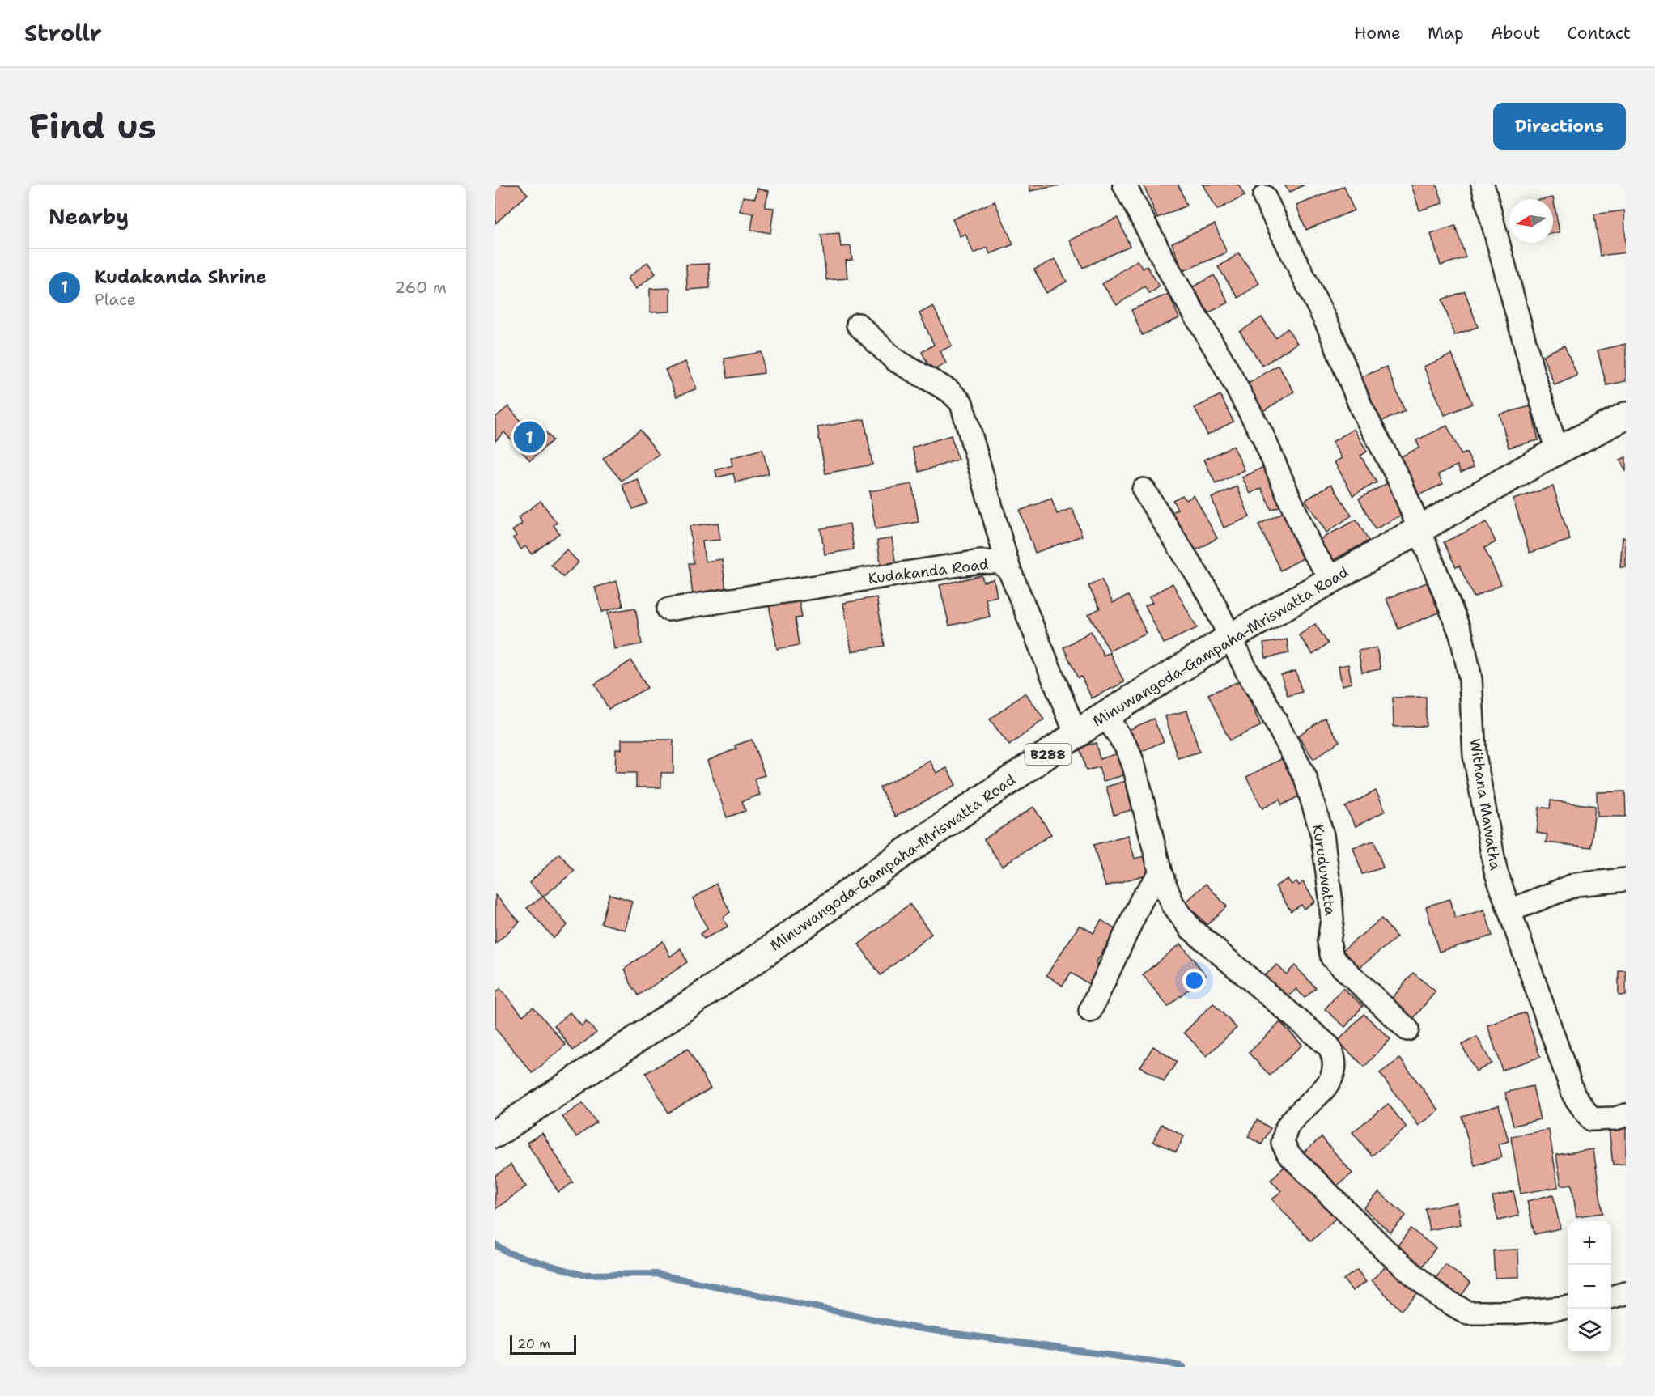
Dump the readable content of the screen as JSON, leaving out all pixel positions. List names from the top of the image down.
{
  "streets": {
    "main road": ["Minuwangoda-Gampaha-Mriswatta Road", "B288"],
    "street": ["Kudakanda Road", "Withana Mawatha", "Kuruduwatta"]
  },
  "crossings": [
    ["Kudakanda Road", "Minuwangoda-Gampaha-Mriswatta Road"],
    ["Minuwangoda-Gampaha-Mriswatta Road", "Withana Mawatha"],
    ["Minuwangoda-Gampaha-Mriswatta Road", "Kuruduwatta"]
  ],
  "scale_bar": "20 m",
  "north": "left",
  "page": {
    "header": "Strollr",
    "nav": [
      "Home",
      "Map",
      "About",
      "Contact"
    ],
    "buttons": "Directions",
    "title": "Find us",
    "heading": "Nearby",
    "list": [
      {
        "mark": "1",
        "name": "Kudakanda Shrine",
        "note": "Place",
        "value": "260 m"
      }
    ],
    "pins": "1",
    "map_buttons": ["+", "−"],
    "scale": "20 m"
  }
}
